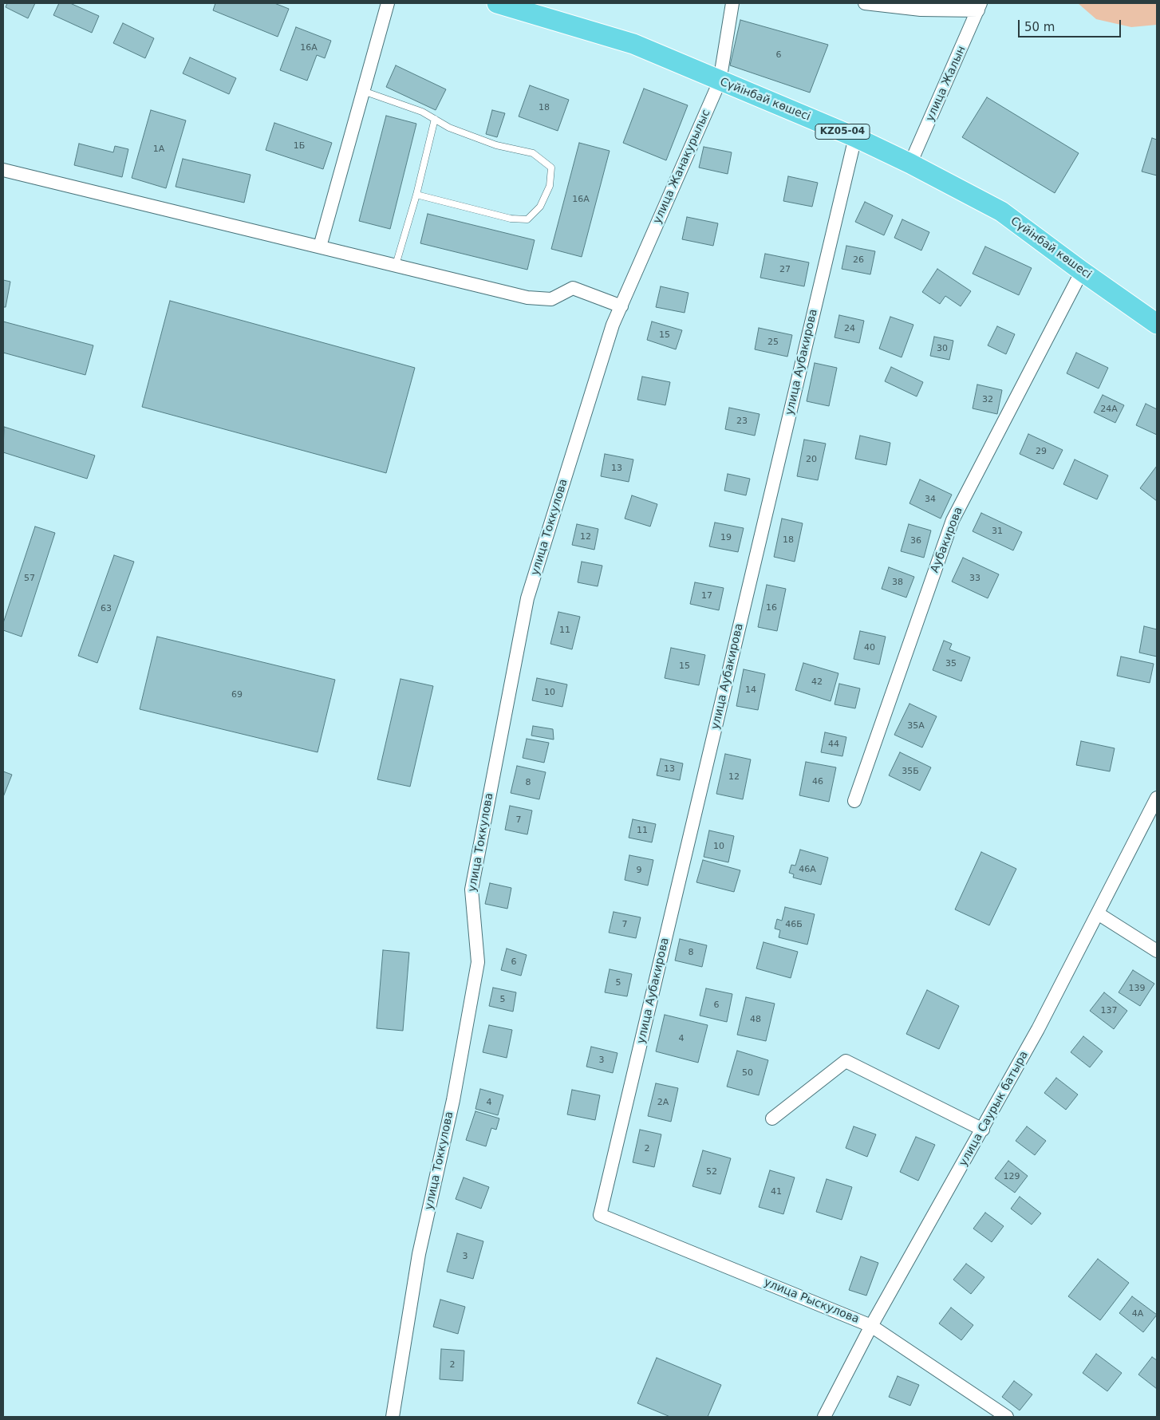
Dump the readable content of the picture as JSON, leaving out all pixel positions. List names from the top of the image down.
{
  "streets": {
    "main road": ["Сүйінбай көшесі", "KZ05-04"],
    "street": [
      "улица Жалын",
      "улица Жанакурылыс",
      "улица Аубакирова",
      "улица Токкулова",
      "Аубакирова",
      "улица Саурык батыра",
      "улица Рыскулова"
    ]
  },
  "crossings": [
    ["улица Жалын", "Сүйінбай көшесі"],
    ["Сүйінбай көшесі", "улица Жанакурылыс"],
    ["Сүйінбай көшесі", "улица Аубакирова"],
    ["Сүйінбай көшесі", "Аубакирова"],
    ["улица Жанакурылыс", "улица Токкулова"],
    ["улица Аубакирова", "улица Рыскулова"],
    ["улица Саурык батыра", "улица Рыскулова"]
  ],
  "house_numbers": [
    "16А",
    "6",
    "18",
    "1Б",
    "1А",
    "16А",
    "26",
    "27",
    "24",
    "15",
    "25",
    "30",
    "32",
    "24А",
    "23",
    "29",
    "20",
    "13",
    "34",
    "31",
    "12",
    "19",
    "18",
    "36",
    "57",
    "33",
    "38",
    "17",
    "16",
    "63",
    "11",
    "40",
    "35",
    "15",
    "42",
    "14",
    "10",
    "69",
    "35А",
    "44",
    "13",
    "35Б",
    "12",
    "46",
    "8",
    "7",
    "11",
    "10",
    "46А",
    "9",
    "7",
    "46Б",
    "8",
    "6",
    "5",
    "139",
    "5",
    "6",
    "137",
    "48",
    "4",
    "3",
    "50",
    "4",
    "2А",
    "2",
    "52",
    "129",
    "41",
    "3",
    "4А",
    "2"
  ],
  "scale_bar": "50 m"
}
